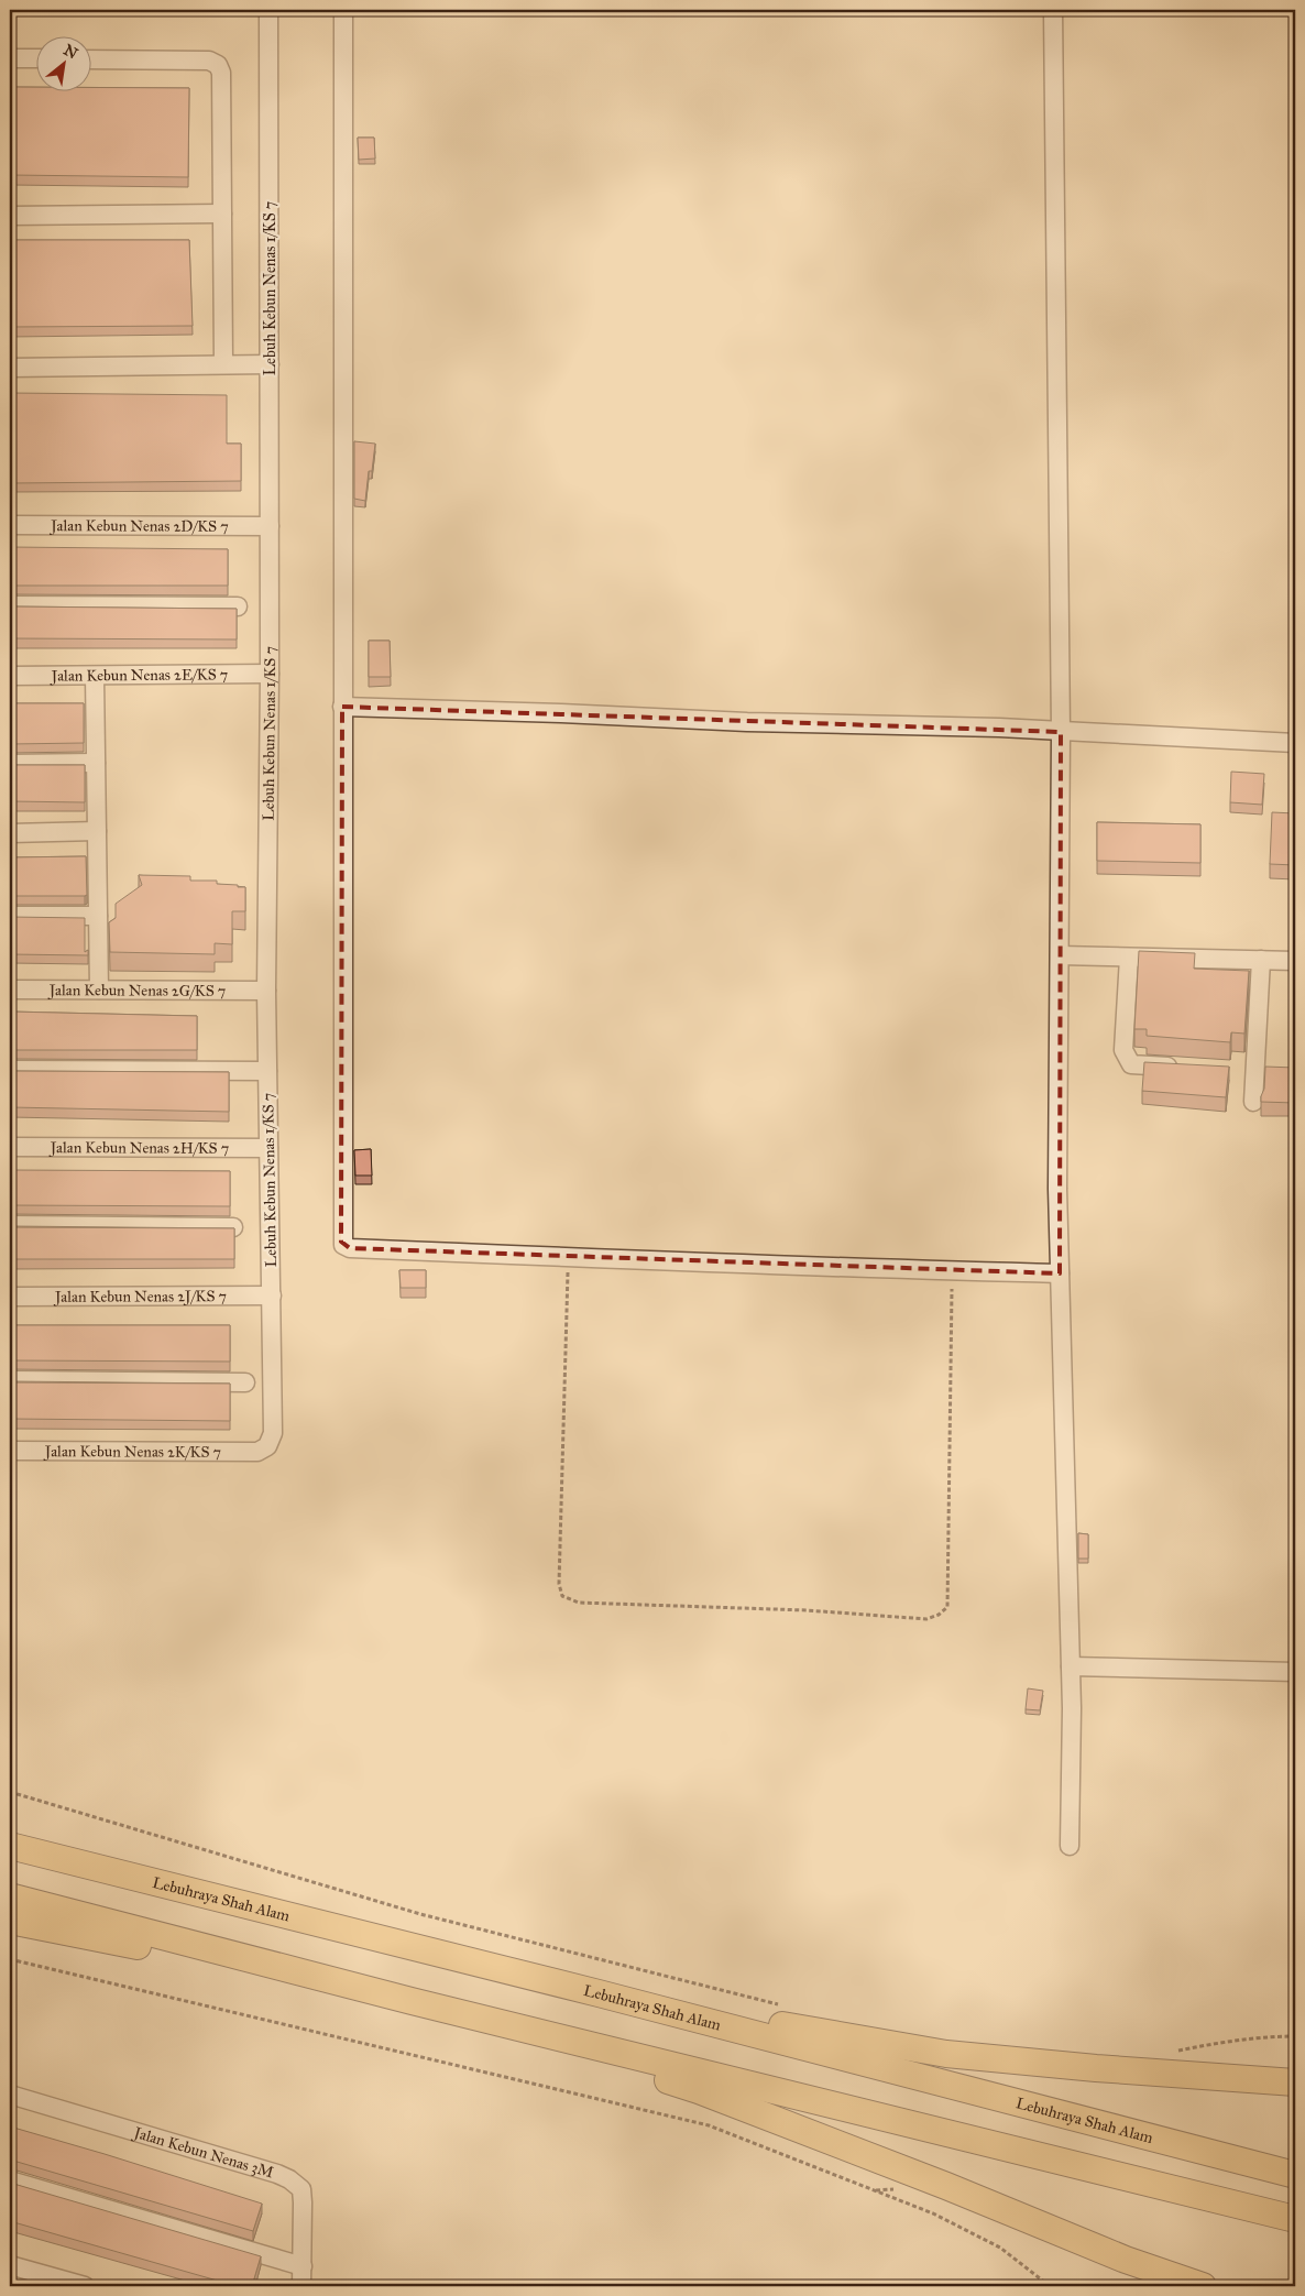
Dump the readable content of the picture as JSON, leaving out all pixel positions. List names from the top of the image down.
{
  "streets": {
    "highway": ["Lebuhraya Shah Alam"],
    "street": [
      "Lebuh Kebun Nenas 1/KS 7",
      "Jalan Kebun Nenas 2D/KS 7",
      "Jalan Kebun Nenas 2E/KS 7",
      "Jalan Kebun Nenas 2G/KS 7",
      "Jalan Kebun Nenas 2H/KS 7",
      "Jalan Kebun Nenas 2J/KS 7",
      "Jalan Kebun Nenas 2K/KS 7",
      "Jalan Kebun Nenas 3M"
    ]
  },
  "crossings": [
    ["Lebuh Kebun Nenas 1/KS 7", "Jalan Kebun Nenas 2D/KS 7"],
    ["Lebuh Kebun Nenas 1/KS 7", "Jalan Kebun Nenas 2E/KS 7"],
    ["Lebuh Kebun Nenas 1/KS 7", "Jalan Kebun Nenas 2G/KS 7"],
    ["Lebuh Kebun Nenas 1/KS 7", "Jalan Kebun Nenas 2H/KS 7"],
    ["Lebuh Kebun Nenas 1/KS 7", "Jalan Kebun Nenas 2J/KS 7"],
    ["Lebuh Kebun Nenas 1/KS 7", "Jalan Kebun Nenas 2K/KS 7"]
  ],
  "north": "top right"
}
